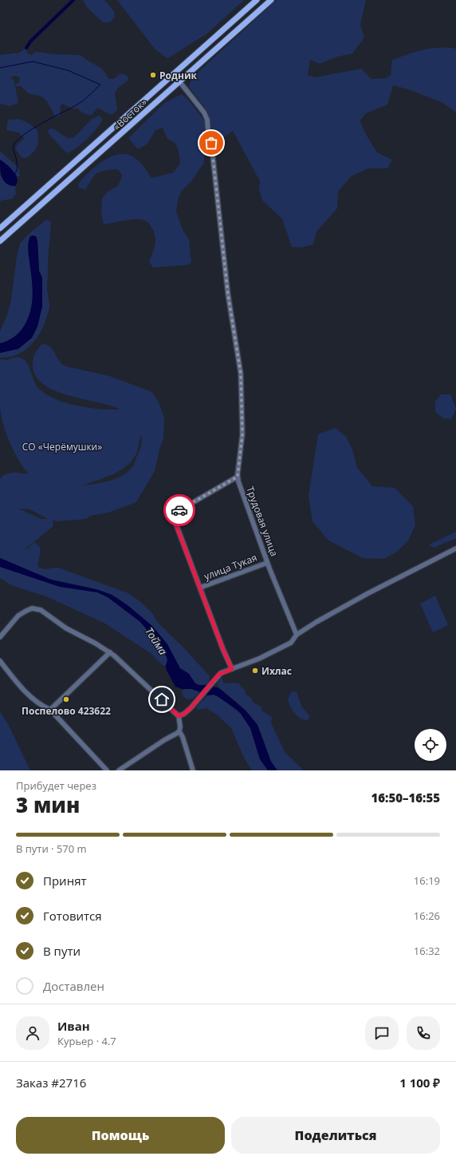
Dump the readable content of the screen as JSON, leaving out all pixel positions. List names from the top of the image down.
{
  "streets": {
    "main road": ["«Восток»"],
    "street": ["Трудовая улица", "улица Тукая"]
  },
  "crossings": [
    ["«Восток»", "Трудовая улица"],
    ["Трудовая улица", "улица Тукая"]
  ],
  "water": ["Тойма"],
  "parks": ["СО «Черёмушки»"],
  "places": ["Родник", "Ихлас", "Поспелово 423622"],
  "page": {
    "heading": ["3 мин", "Прибудет через", "16:50–16:55"],
    "panel": [
      "Иван",
      "Курьер · 4.7",
      "Заказ #2716",
      "1 100 ₽"
    ],
    "bar": "В пути · 570 m",
    "list": [
      ["Принят", "16:19"],
      ["Готовится", "16:26"],
      ["В пути", "16:32"],
      "Доставлен"
    ],
    "buttons": ["Помощь", "Поделиться"]
  }
}
